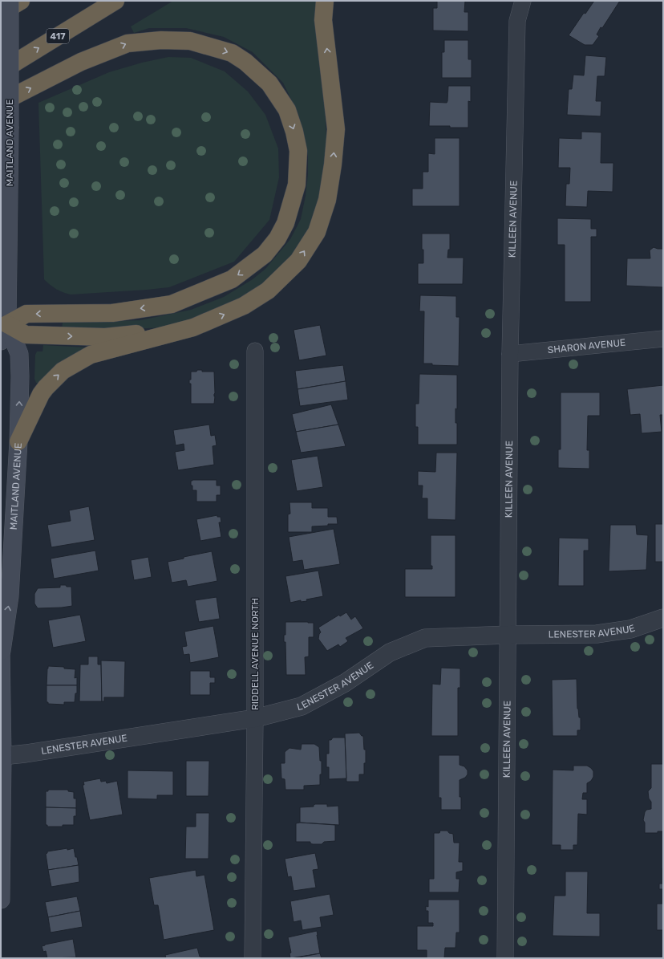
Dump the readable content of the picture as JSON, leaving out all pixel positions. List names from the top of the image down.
{
  "streets": {
    "highway": ["417"],
    "main road": ["MAITLAND AVENUE"],
    "street": [
      "KILLEEN AVENUE",
      "SHARON AVENUE",
      "LENESTER AVENUE",
      "RIDDELL AVENUE NORTH"
    ]
  },
  "crossings": [
    ["MAITLAND AVENUE", "LENESTER AVENUE"],
    ["KILLEEN AVENUE", "SHARON AVENUE"],
    ["KILLEEN AVENUE", "LENESTER AVENUE"],
    ["LENESTER AVENUE", "RIDDELL AVENUE NORTH"]
  ],
  "one_way": ["MAITLAND AVENUE"]
}
